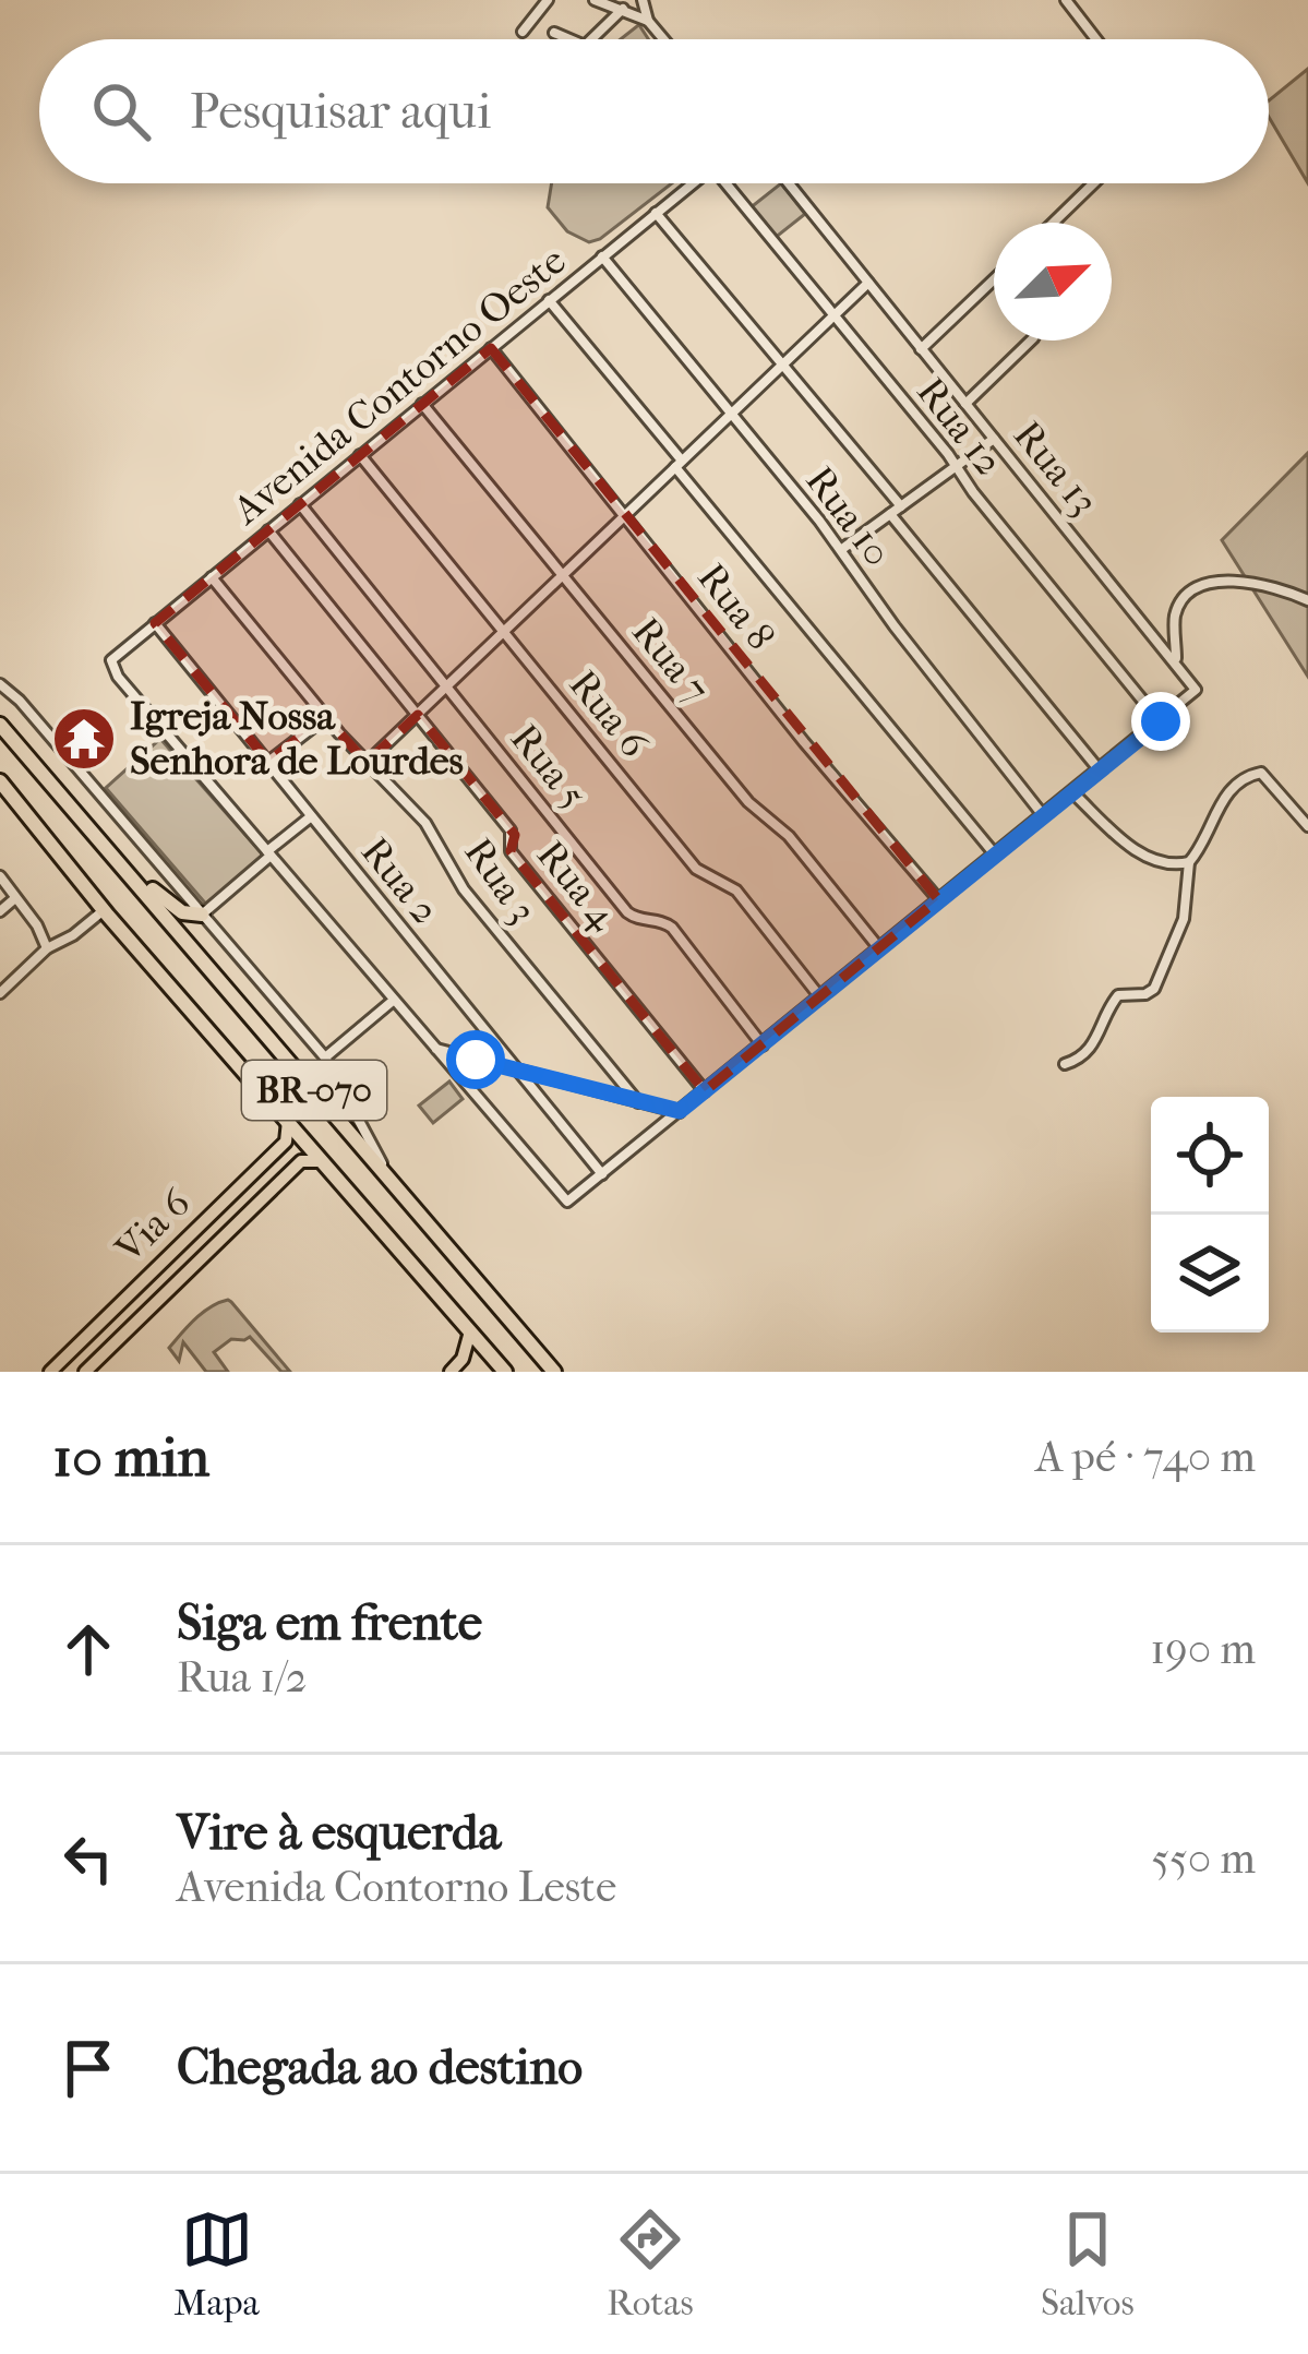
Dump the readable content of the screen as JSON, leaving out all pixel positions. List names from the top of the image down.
{
  "streets": {
    "highway": ["BR-070"],
    "main road": ["Via 6"],
    "street": [
      "Avenida Contorno Oeste",
      "Rua 12",
      "Rua 13",
      "Rua 10",
      "Rua 8",
      "Rua 7",
      "Rua 6",
      "Rua 5",
      "Rua 2",
      "Rua 3",
      "Rua 4"
    ]
  },
  "crossings": [
    ["Avenida Contorno Oeste", "Rua 10"],
    ["Avenida Contorno Oeste", "Rua 8"],
    ["Avenida Contorno Oeste", "Rua 7"],
    ["Avenida Contorno Oeste", "Rua 6"],
    ["Avenida Contorno Oeste", "Rua 5"],
    ["Avenida Contorno Oeste", "Rua 2"],
    ["Avenida Contorno Oeste", "Rua 3"],
    ["Avenida Contorno Oeste", "Rua 4"],
    ["Rua 12", "Rua 13"],
    ["BR-070", "Via 6"]
  ],
  "places": {
    "temple": ["Igreja Nossa Senhora de Lourdes"]
  },
  "north": "top right",
  "page": {
    "search": "Pesquisar aqui",
    "heading": ["10 min", "A pé · 740 m"],
    "list": [
      ["Siga em frente", "Rua 1/2", "190 m"],
      ["Vire à esquerda", "Avenida Contorno Leste", "550 m"],
      "Chegada ao destino"
    ],
    "nav": ["Mapa", "Rotas", "Salvos"]
  }
}
